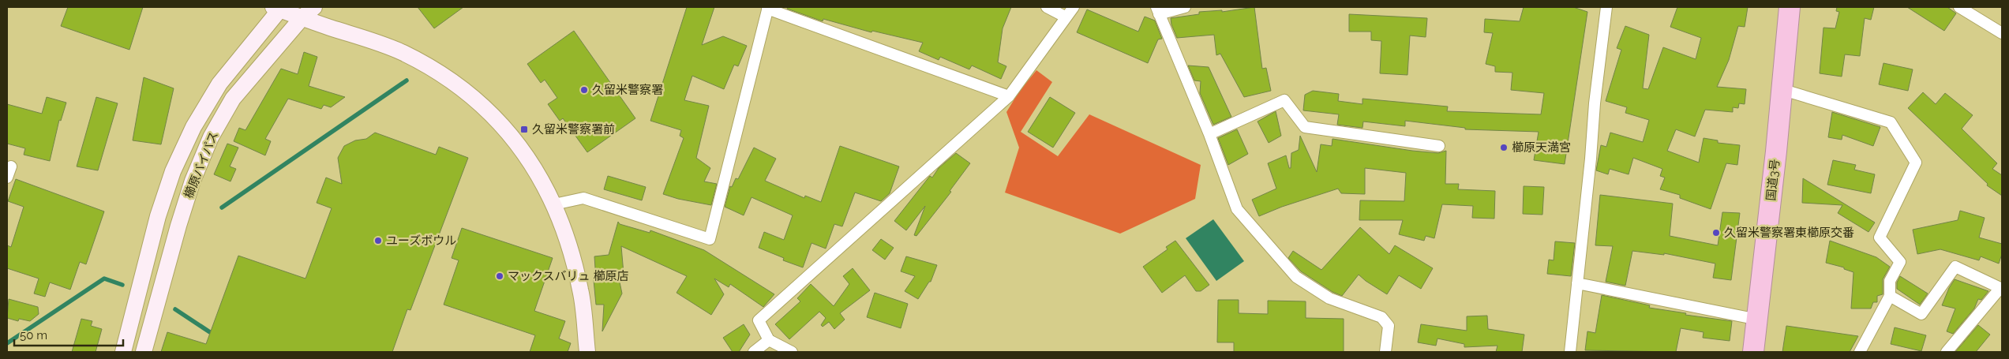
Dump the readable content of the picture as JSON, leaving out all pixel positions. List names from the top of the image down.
{
  "streets": {
    "highway": ["国道3号"],
    "street": ["櫛原バイパス"]
  },
  "places": {
    "other": [
      "久留米警察署",
      "櫛原天満宮",
      "久留米警察署東櫛原交番",
      "ユーズボウル",
      "マックスバリュ 櫛原店"
    ],
    "transit": ["久留米警察署前"]
  },
  "scale_bar": "50 m"
}
